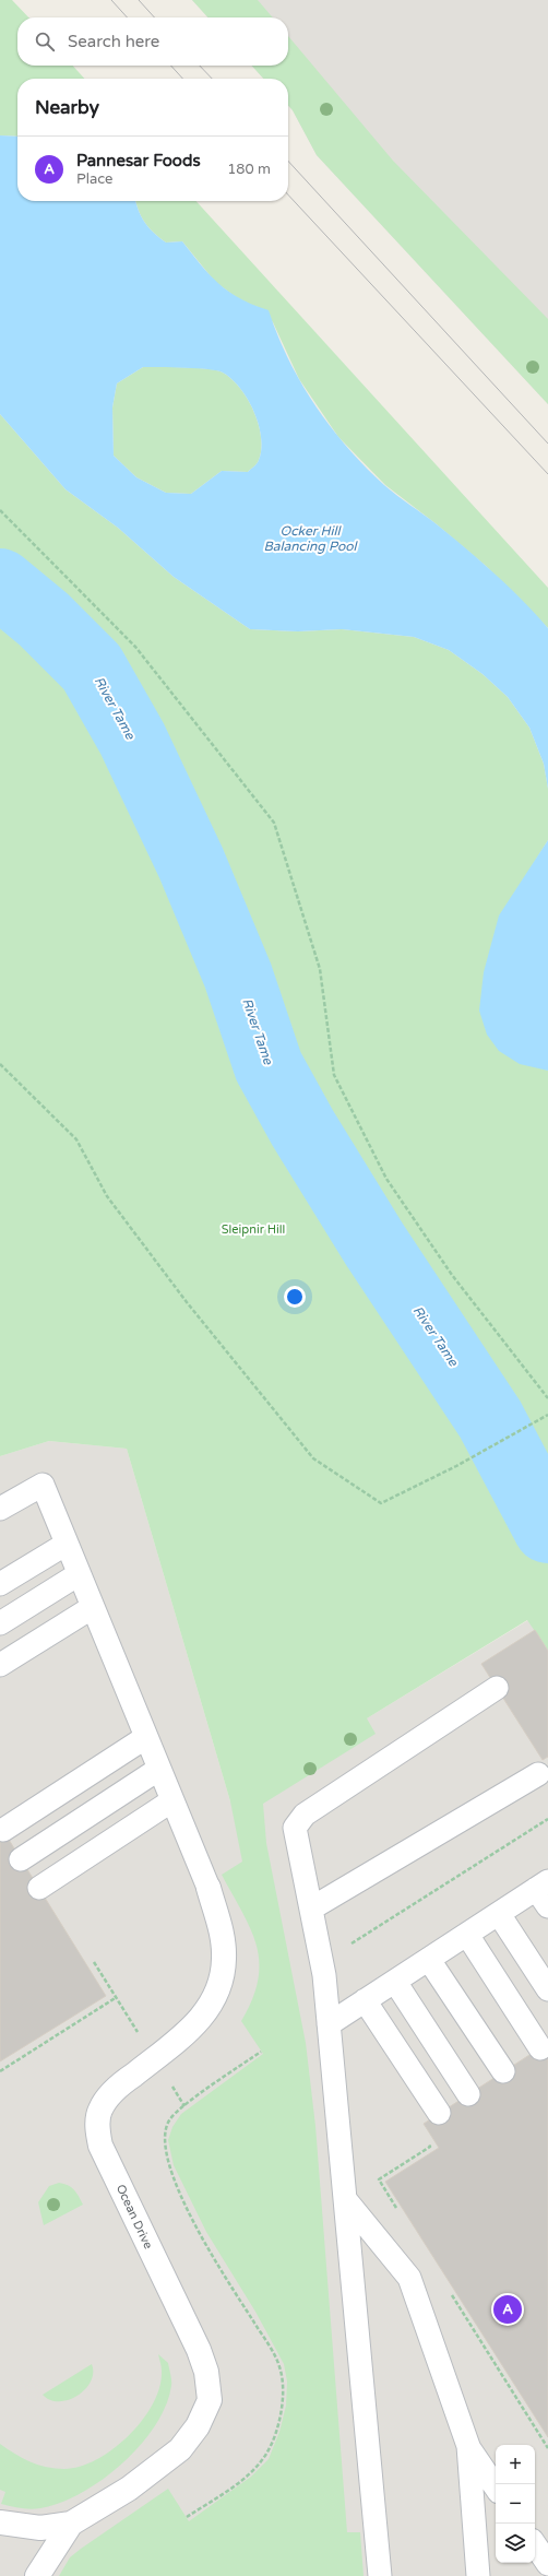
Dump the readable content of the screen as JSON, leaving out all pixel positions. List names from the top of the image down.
{
  "streets": {
    "street": ["Ocean Drive"]
  },
  "water": ["Ocker Hill Balancing Pool", "River Tame"],
  "parks": ["Sleipnir Hill"],
  "page": {
    "search": "Search here",
    "heading": "Nearby",
    "list": [
      {
        "mark": "A",
        "name": "Pannesar Foods",
        "note": "Place",
        "value": "180 m"
      }
    ],
    "pins": "A",
    "map_buttons": ["+", "−"]
  }
}
